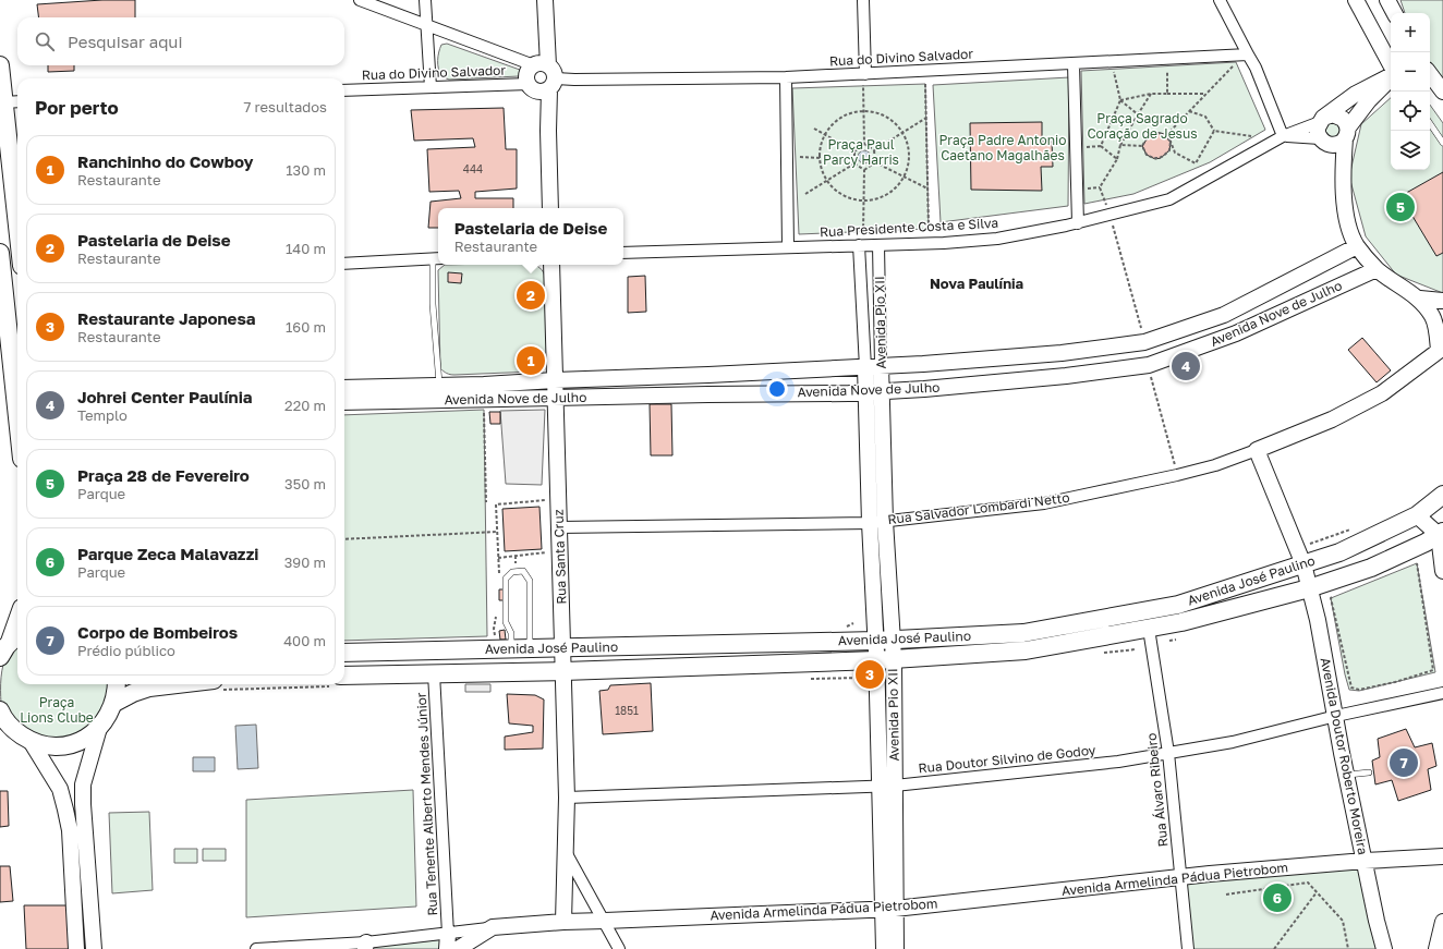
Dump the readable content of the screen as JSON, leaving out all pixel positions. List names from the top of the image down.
{
  "streets": {
    "main road": ["Avenida José Paulino"],
    "street": [
      "Rua do Divino Salvador",
      "Rua Presidente Costa e Silva",
      "Avenida Nove de Julho",
      "Avenida Pio XII",
      "Rua Salvador Lombardi Netto",
      "Rua Santa Cruz",
      "Avenida Doutor Roberto Moreira",
      "Rua Doutor Silvino de Godoy",
      "Rua Álvaro Ribeiro",
      "Rua Tenente Alberto Mendes Júnior",
      "Avenida Armelinda Pádua Pietrobom"
    ]
  },
  "crossings": [
    ["Rua Presidente Costa e Silva", "Avenida Pio XII"],
    ["Avenida Nove de Julho", "Avenida Pio XII"],
    ["Avenida Nove de Julho", "Rua Santa Cruz"],
    ["Avenida Pio XII", "Rua Salvador Lombardi Netto"],
    ["Avenida Pio XII", "Avenida José Paulino"],
    ["Avenida Pio XII", "Rua Doutor Silvino de Godoy"],
    ["Avenida Pio XII", "Avenida Armelinda Pádua Pietrobom"],
    ["Rua Salvador Lombardi Netto", "Rua Santa Cruz"],
    ["Rua Salvador Lombardi Netto", "Avenida Doutor Roberto Moreira"],
    ["Rua Santa Cruz", "Avenida José Paulino"],
    ["Rua Santa Cruz", "Rua Doutor Silvino de Godoy"],
    ["Rua Santa Cruz", "Avenida Armelinda Pádua Pietrobom"],
    ["Avenida José Paulino", "Avenida Doutor Roberto Moreira"],
    ["Avenida José Paulino", "Rua Álvaro Ribeiro"],
    ["Avenida José Paulino", "Rua Tenente Alberto Mendes Júnior"],
    ["Avenida Doutor Roberto Moreira", "Rua Doutor Silvino de Godoy"],
    ["Avenida Doutor Roberto Moreira", "Avenida Armelinda Pádua Pietrobom"],
    ["Rua Doutor Silvino de Godoy", "Rua Álvaro Ribeiro"],
    ["Rua Álvaro Ribeiro", "Avenida Armelinda Pádua Pietrobom"],
    ["Rua Tenente Alberto Mendes Júnior", "Avenida Armelinda Pádua Pietrobom"]
  ],
  "districts": ["Nova Paulínia"],
  "parks": [
    "Praça Sagrado Coração de Jesus",
    "Praça Padre Antonio Caetano Magalhães",
    "Praça Paul Parcy Harris",
    "Praça Lions Clube"
  ],
  "house_numbers": ["444", "1851"],
  "page": {
    "map_buttons": ["+", "−"],
    "search": "Pesquisar aqui",
    "heading": ["Por perto", "7 resultados"],
    "list": [
      {
        "mark": "1",
        "name": "Ranchinho do Cowboy",
        "note": "Restaurante",
        "value": "130 m"
      },
      {
        "mark": "2",
        "name": "Pastelaria de Deise",
        "note": "Restaurante",
        "value": "140 m"
      },
      {
        "mark": "3",
        "name": "Restaurante Japonesa",
        "note": "Restaurante",
        "value": "160 m"
      },
      {
        "mark": "4",
        "name": "Johrei Center Paulínia",
        "note": "Templo",
        "value": "220 m"
      },
      {
        "mark": "5",
        "name": "Praça 28 de Fevereiro",
        "note": "Parque",
        "value": "350 m"
      },
      {
        "mark": "6",
        "name": "Parque Zeca Malavazzi",
        "note": "Parque",
        "value": "390 m"
      },
      {
        "mark": "7",
        "name": "Corpo de Bombeiros",
        "note": "Prédio público",
        "value": "400 m"
      }
    ],
    "pins": [
      "5",
      "2",
      "1",
      "4",
      "3",
      "7",
      "6"
    ],
    "popup": ["Pastelaria de Deise", "Restaurante"]
  }
}
